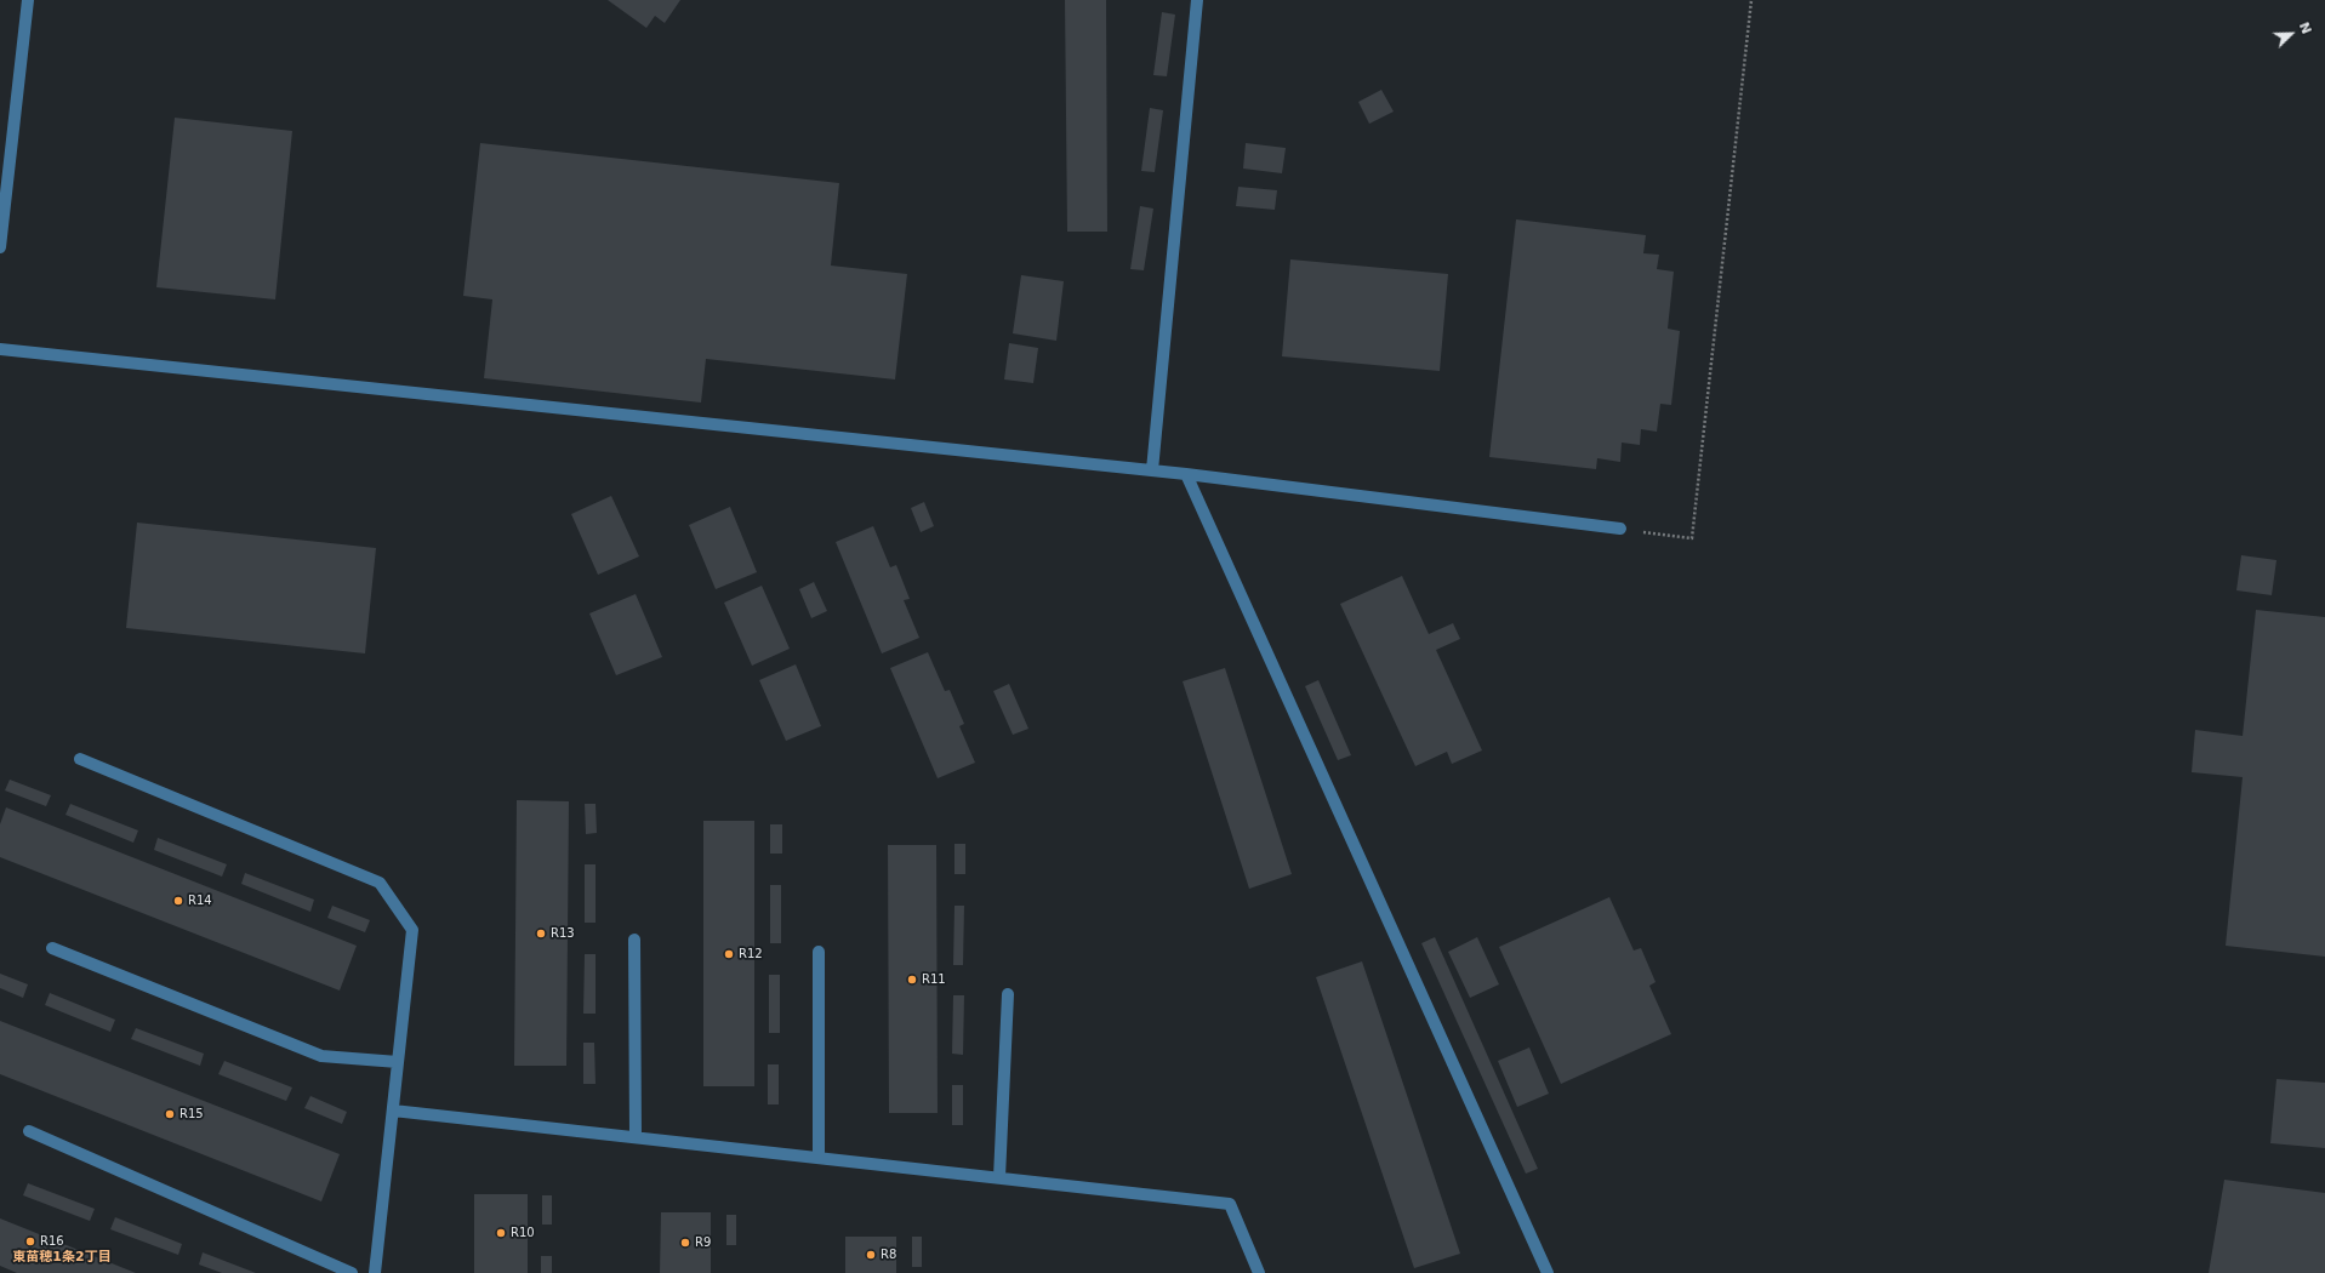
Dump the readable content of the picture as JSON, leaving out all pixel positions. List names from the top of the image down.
{
  "districts": ["東苗穂1条2丁目"],
  "places": [
    "R14",
    "R13",
    "R12",
    "R11",
    "R15",
    "R10",
    "R16",
    "R9",
    "R8"
  ],
  "north": "top right"
}
